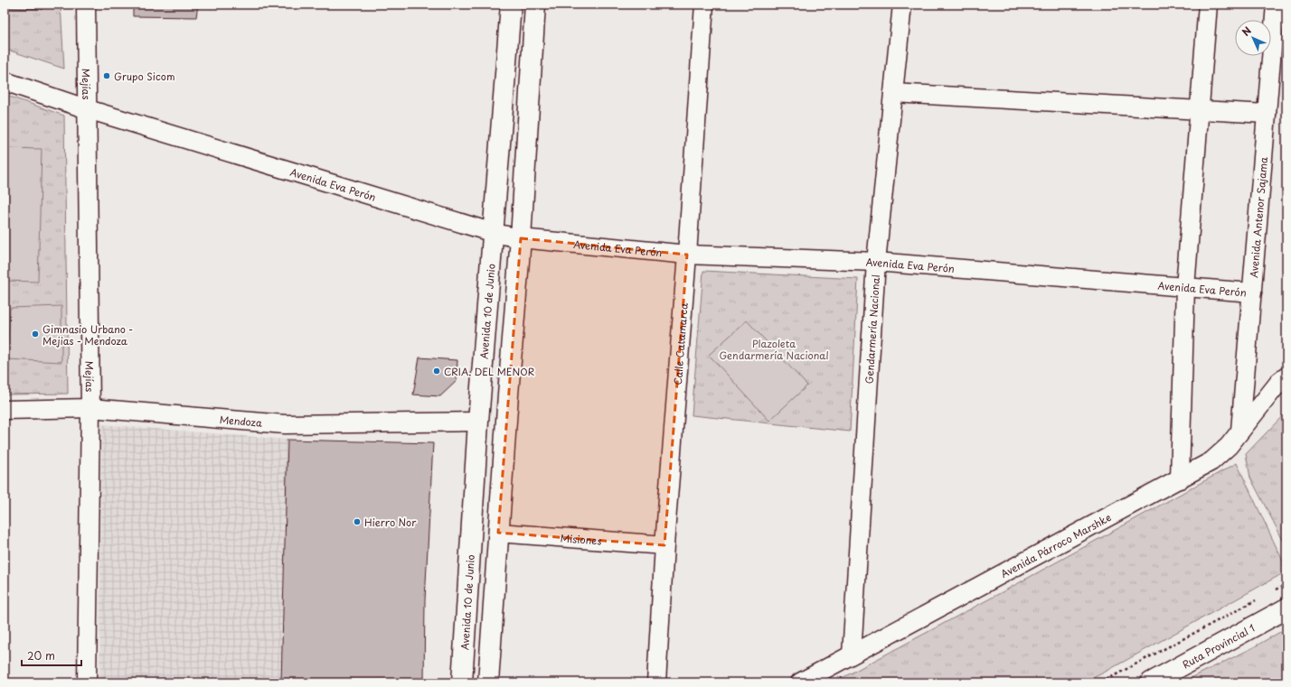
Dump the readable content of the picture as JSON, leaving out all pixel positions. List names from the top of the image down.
{
  "streets": {
    "main road": ["Avenida 10 de Junio", "Ruta Provincial 1"],
    "street": [
      "Mejías",
      "Avenida Eva Perón",
      "Avenida Antenor Sajama",
      "Gendarmería Nacional",
      "Calle Catamarca",
      "Mendoza",
      "Misiones",
      "Avenida Párroco Marshke"
    ]
  },
  "crossings": [
    ["Mejías", "Avenida Eva Perón"],
    ["Mejías", "Mendoza"],
    ["Avenida Eva Perón", "Avenida Antenor Sajama"],
    ["Avenida Eva Perón", "Avenida 10 de Junio"],
    ["Avenida Eva Perón", "Gendarmería Nacional"],
    ["Avenida Eva Perón", "Calle Catamarca"],
    ["Avenida Antenor Sajama", "Avenida Párroco Marshke"],
    ["Avenida 10 de Junio", "Mendoza"],
    ["Gendarmería Nacional", "Avenida Párroco Marshke"],
    ["Calle Catamarca", "Misiones"]
  ],
  "parks": ["Plazoleta Gendarmería Nacional"],
  "places": [
    "Grupo Sicom",
    "Gimnasio Urbano - Mejias - Mendoza",
    "CRIA. DEL MENOR",
    "Hierro Nor"
  ],
  "scale_bar": "20 m",
  "north": "top left"
}
